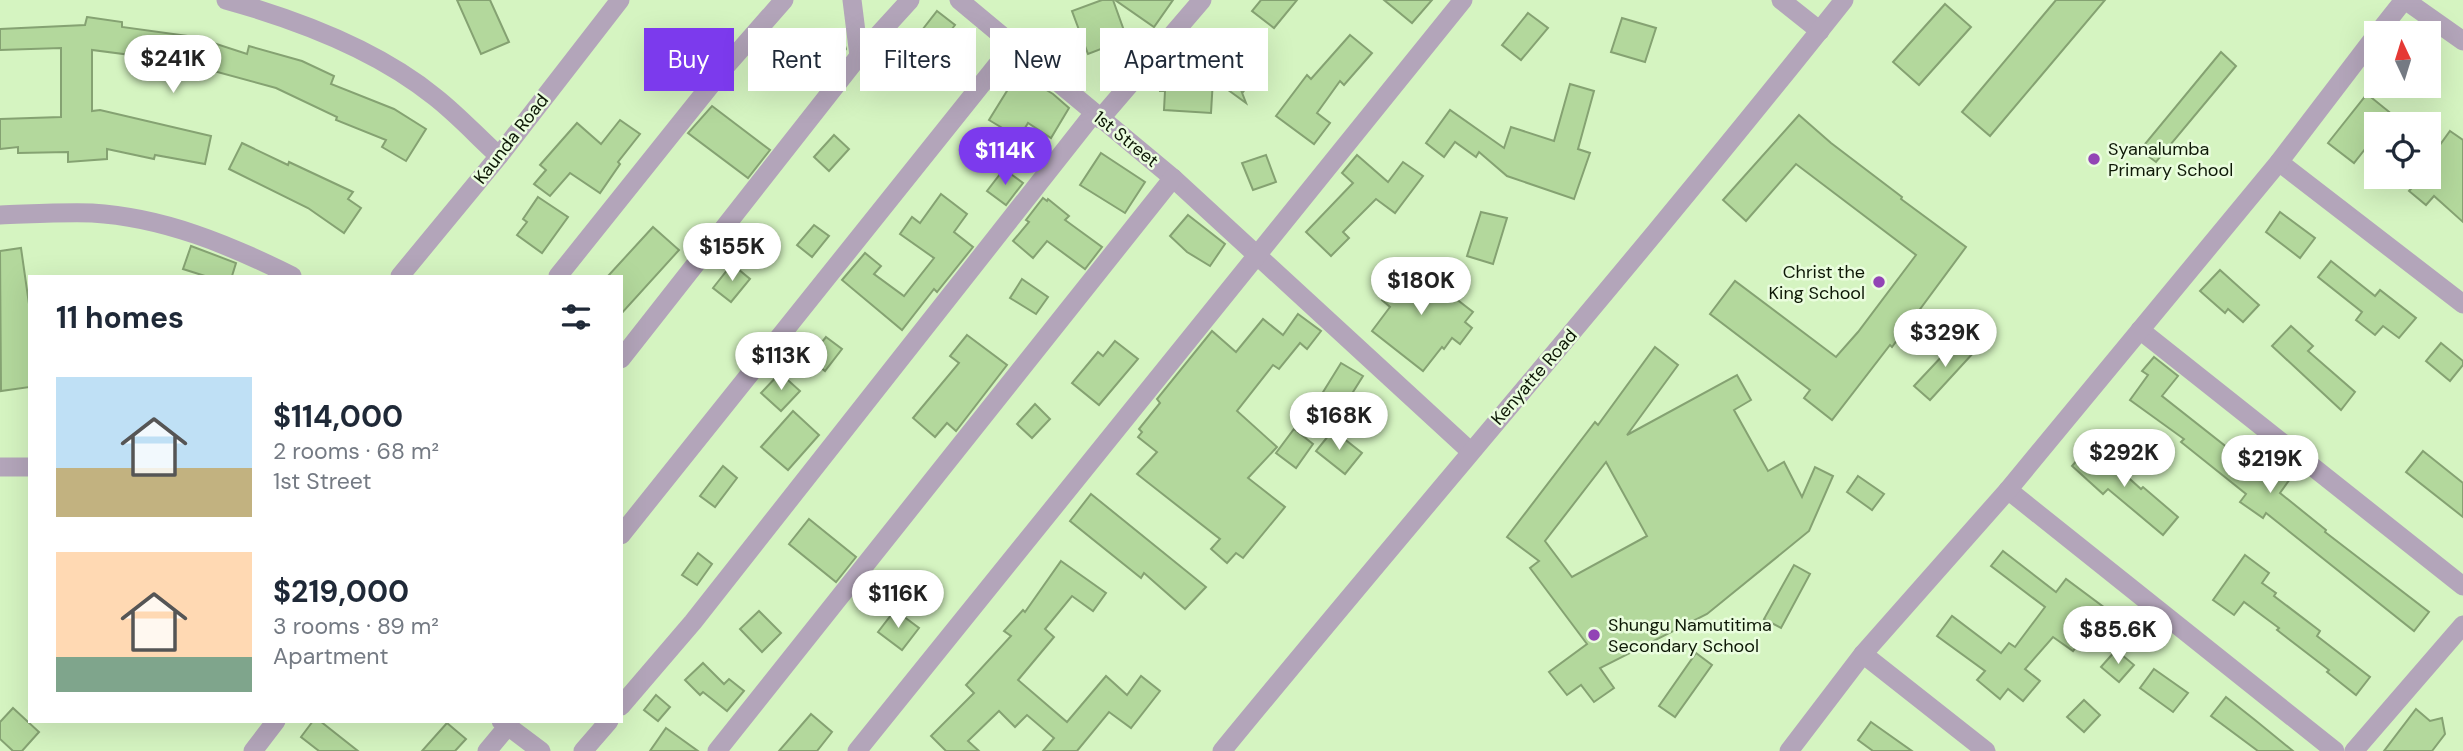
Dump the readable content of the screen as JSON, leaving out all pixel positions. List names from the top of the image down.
{
  "streets": {
    "street": ["Kaunda Road", "1st Street", "Kenyatte Road"]
  },
  "crossings": [
    ["1st Street", "Kenyatte Road"]
  ],
  "places": ["Syanalumba Primary School", "Christ the King School", "Shungu Namutitima Secondary School"],
  "north": "top",
  "page": {
    "chip": [
      "Buy",
      "Rent",
      "Filters",
      "New",
      "Apartment"
    ],
    "price": [
      "$241K",
      "$114K",
      "$155K",
      "$180K",
      "$329K",
      "$113K",
      "$168K",
      "$292K",
      "$219K",
      "$116K",
      "$85.6K"
    ],
    "heading": "11 homes",
    "list": [
      {
        "name": "$114,000",
        "note": "2 rooms · 68 m² · 1st Street"
      },
      {
        "name": "$219,000",
        "note": "3 rooms · 89 m² · Apartment"
      }
    ]
  }
}
